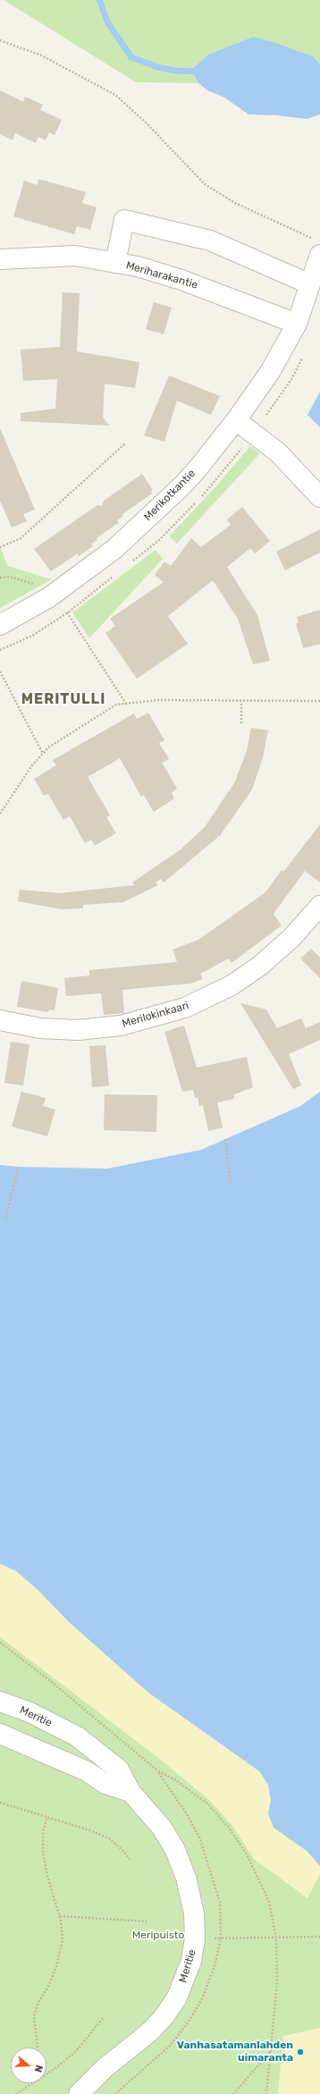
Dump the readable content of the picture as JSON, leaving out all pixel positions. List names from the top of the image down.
{
  "streets": {
    "street": [
      "Meriharakantie",
      "Merikotkantie",
      "Merilokinkaari",
      "Meritie"
    ]
  },
  "crossings": [
    ["Meriharakantie", "Merikotkantie"]
  ],
  "districts": ["MERITULLI"],
  "parks": ["Meripuisto"],
  "places": ["Vanhasatamanlahden uimaranta"],
  "north": "right"
}
